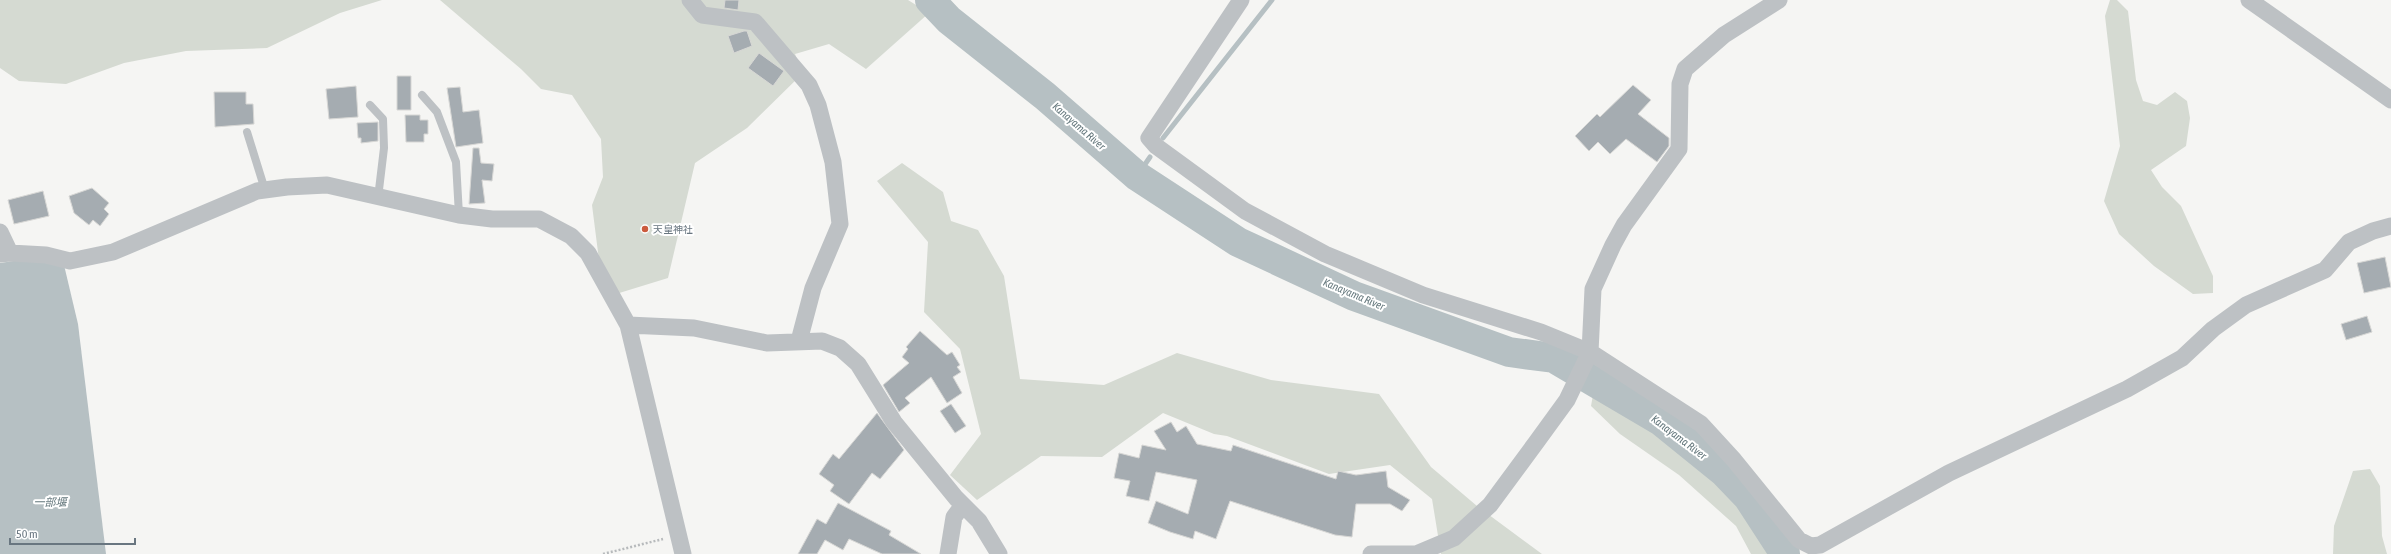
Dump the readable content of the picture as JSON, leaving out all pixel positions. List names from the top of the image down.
{
  "water": ["Kanayama River", "一部堰"],
  "places": ["天皇神社"],
  "scale_bar": "50 m"
}
